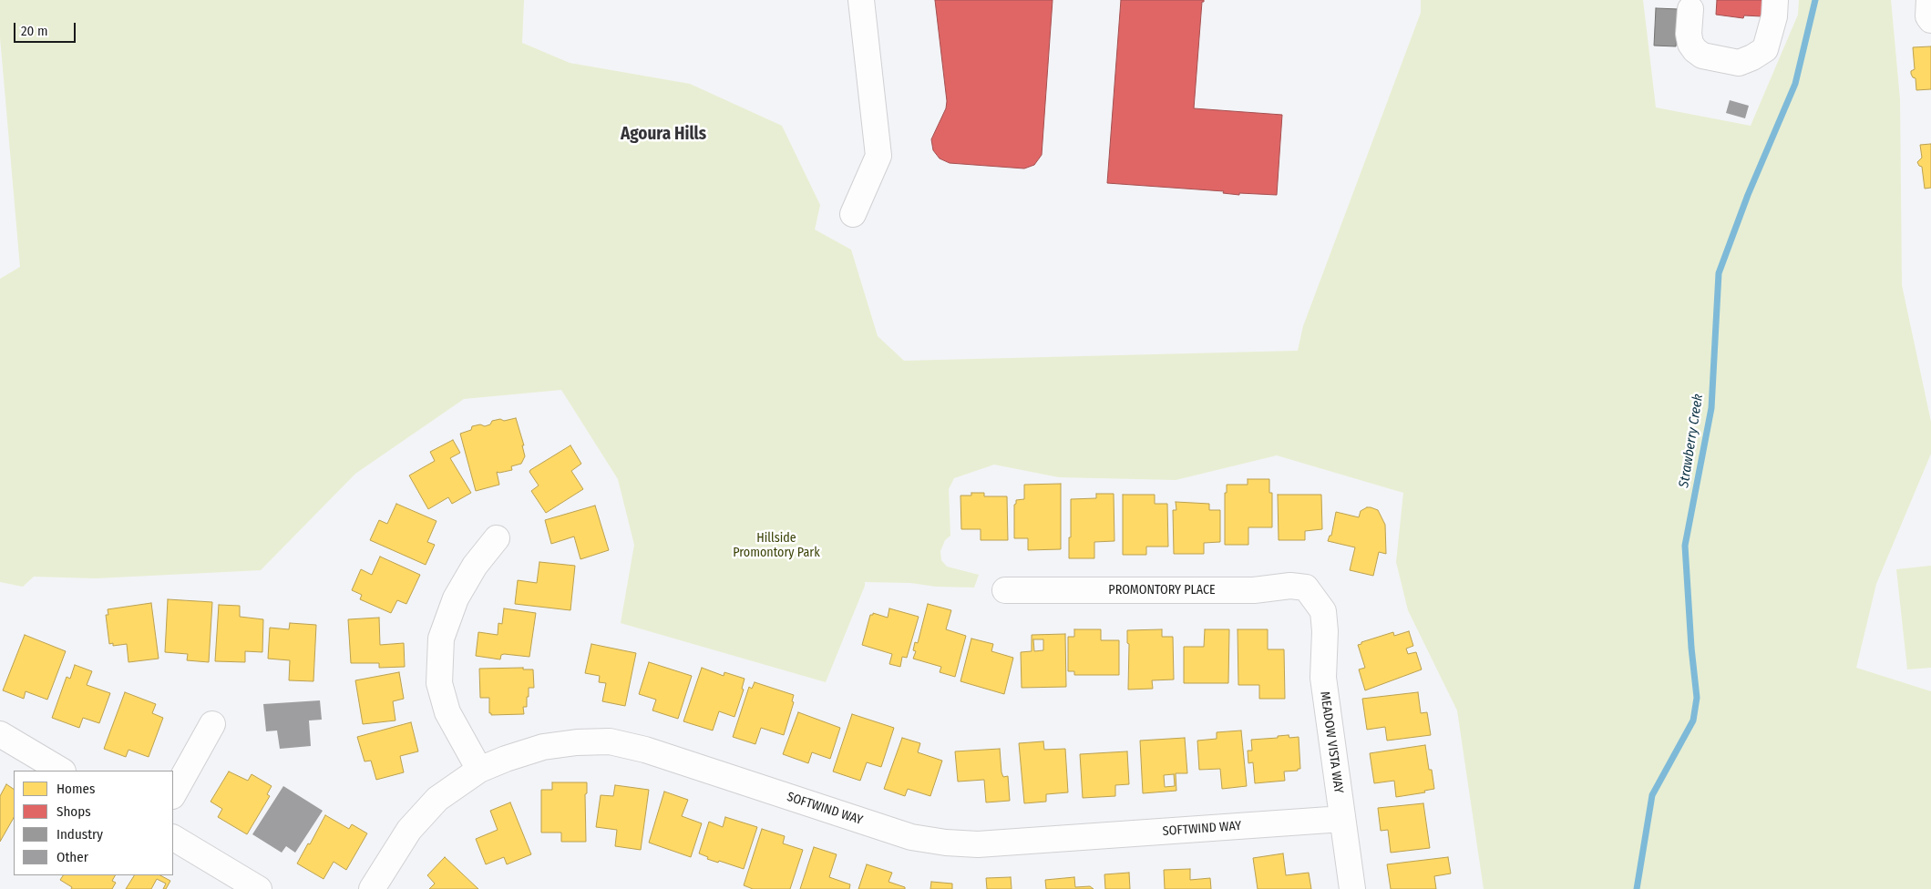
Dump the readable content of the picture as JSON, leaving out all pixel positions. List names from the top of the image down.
{
  "streets": {
    "street": ["PROMONTORY PLACE", "MEADOW VISTA WAY", "SOFTWIND WAY"]
  },
  "crossings": [
    ["PROMONTORY PLACE", "MEADOW VISTA WAY"],
    ["MEADOW VISTA WAY", "SOFTWIND WAY"]
  ],
  "districts": ["Agoura Hills"],
  "water": ["Strawberry Creek"],
  "parks": ["Hillside Promontory Park"],
  "legend": [
    "Homes",
    "Shops",
    "Industry",
    "Other"
  ],
  "scale_bar": "20 m"
}
